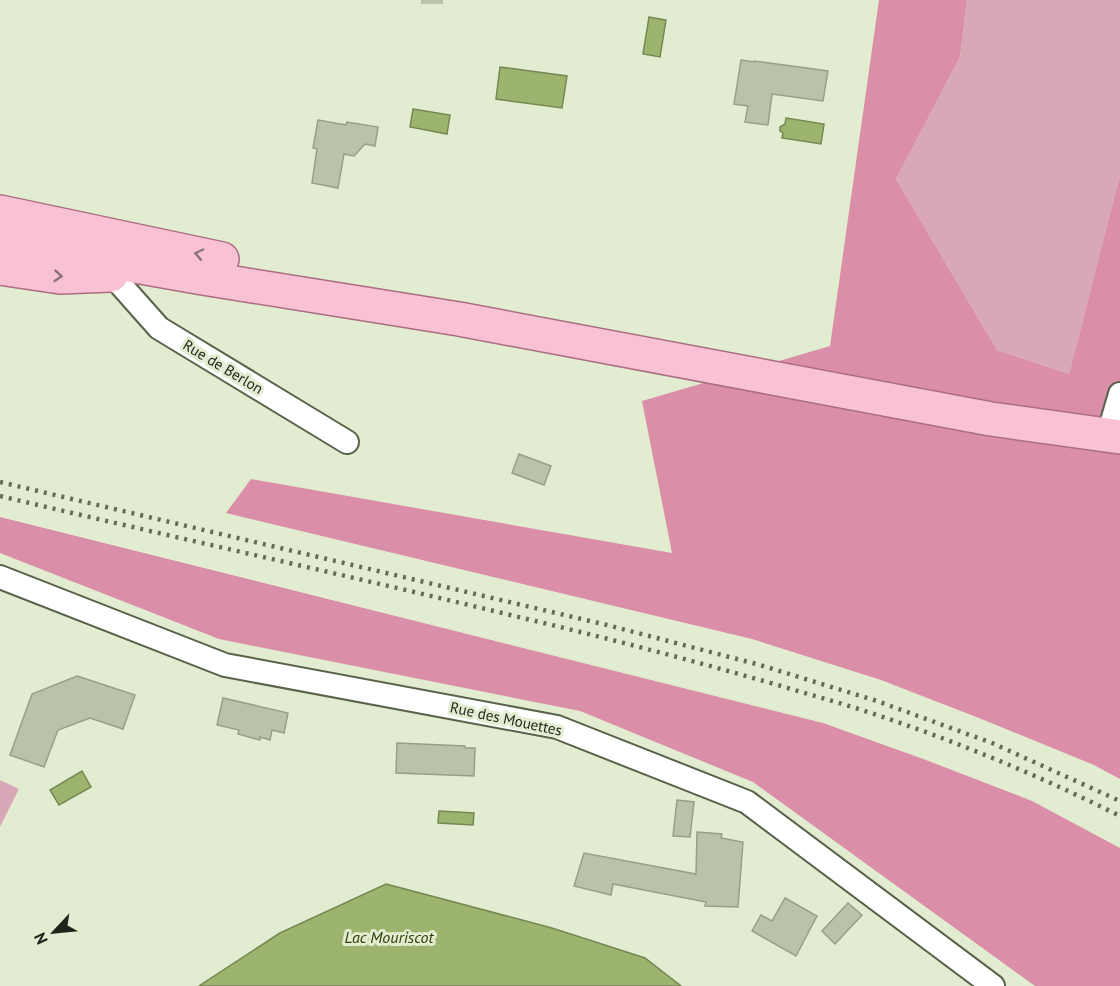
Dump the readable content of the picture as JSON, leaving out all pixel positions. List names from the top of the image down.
{
  "streets": {
    "street": ["Rue de Berlon", "Rue des Mouettes"]
  },
  "water": ["Lac Mouriscot"],
  "north": "bottom left"
}
